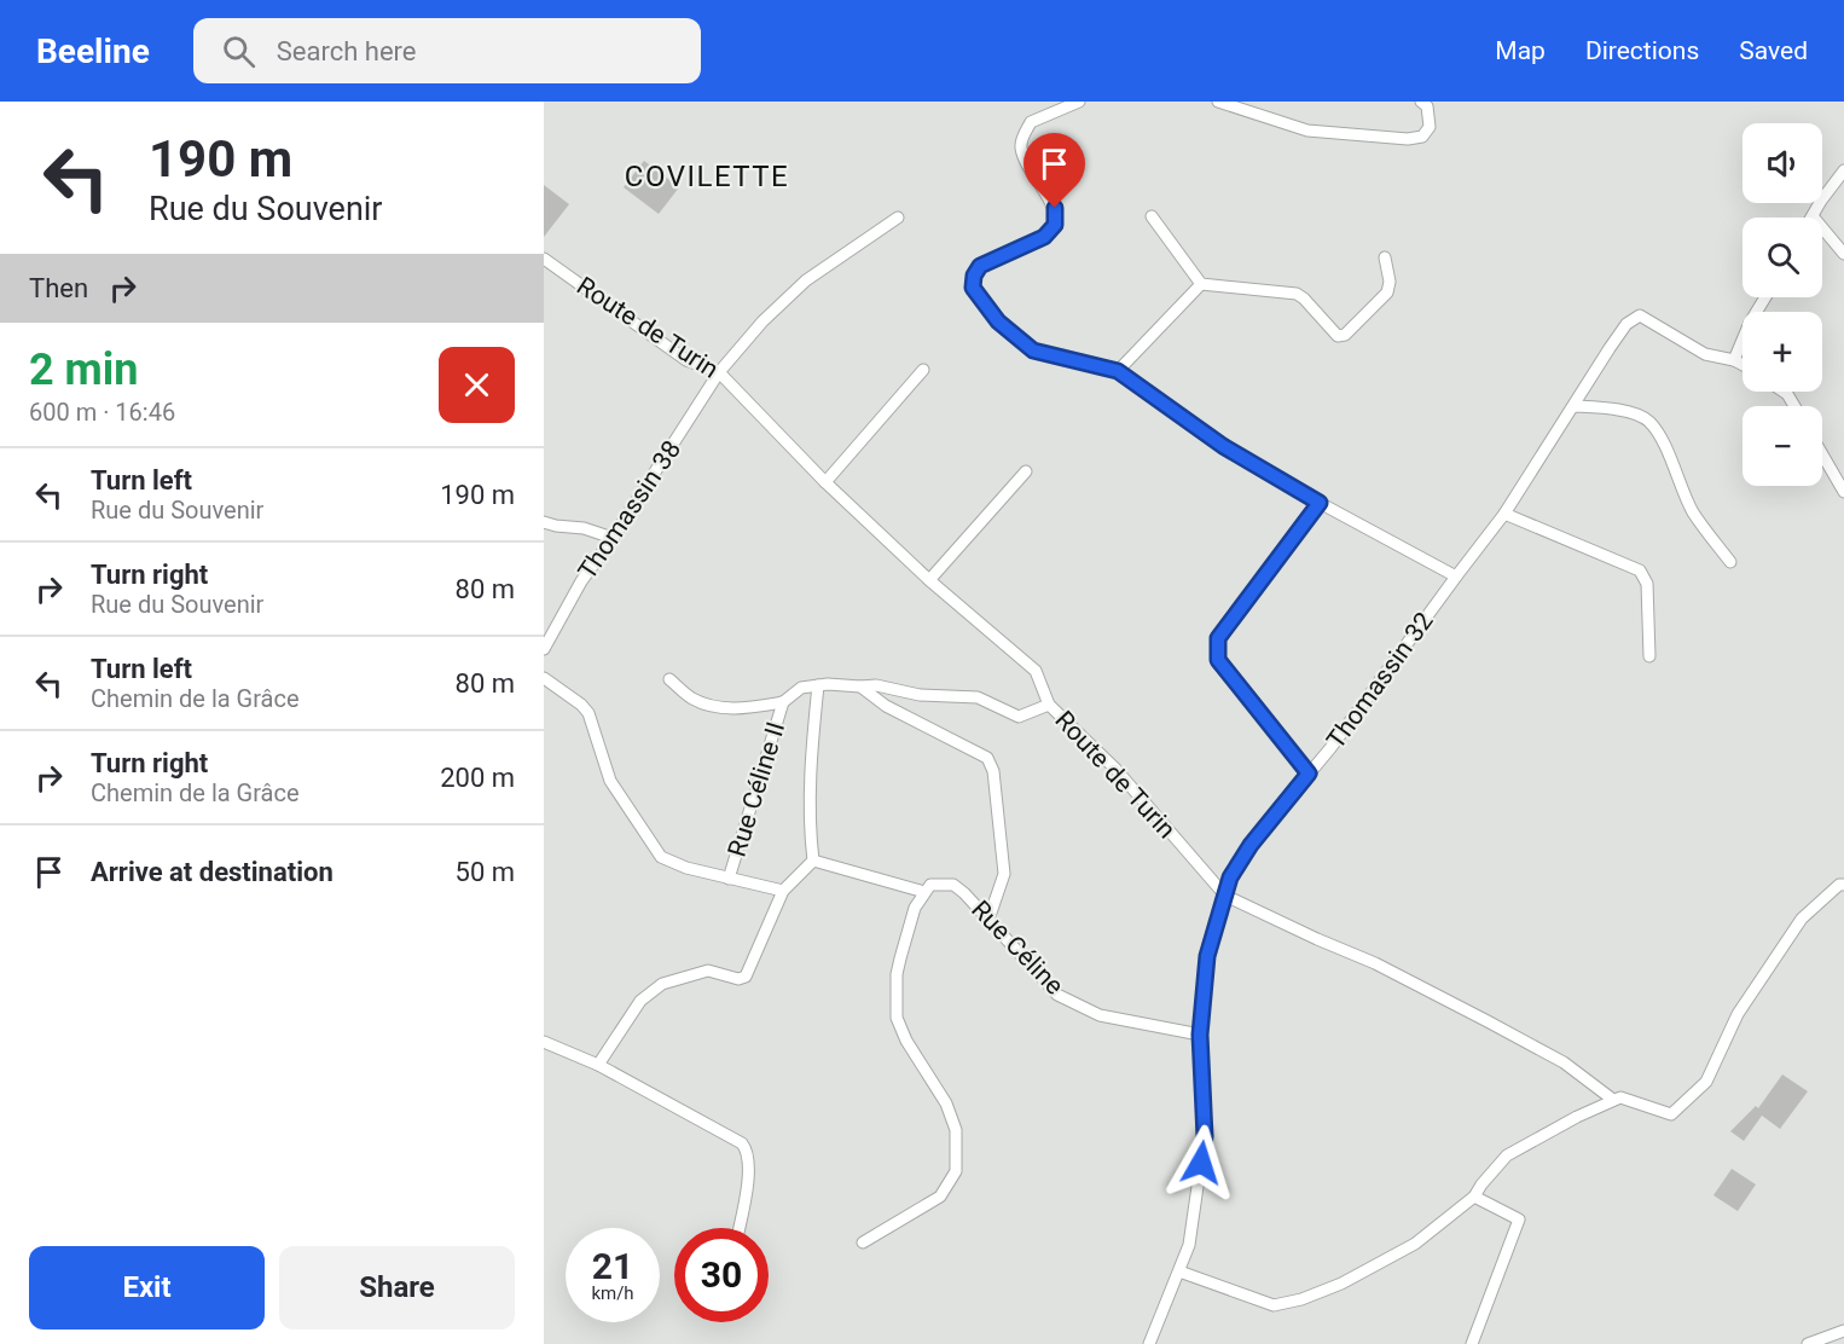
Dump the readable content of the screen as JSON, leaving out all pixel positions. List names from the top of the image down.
{
  "streets": {
    "street": [
      "Route de Turin",
      "Thomassin 38",
      "Thomassin 32",
      "Rue Céline II",
      "Rue Céline"
    ]
  },
  "crossings": [
    ["Route de Turin", "Thomassin 38"],
    ["Route de Turin", "Thomassin 32"],
    ["Route de Turin", "Rue Céline II"],
    ["Thomassin 32", "Rue Céline"]
  ],
  "districts": ["COVILETTE"],
  "page": {
    "header": "Beeline",
    "search": "Search here",
    "nav": ["Map", "Directions", "Saved"],
    "turn": ["190 m", "Rue du Souvenir"],
    "map_buttons": ["+", "−"],
    "then": "Then",
    "heading": ["2 min", "600 m · 16:46"],
    "list": [
      {
        "name": "Turn left",
        "note": "Rue du Souvenir",
        "value": "190 m"
      },
      {
        "name": "Turn right",
        "note": "Rue du Souvenir",
        "value": "80 m"
      },
      {
        "name": "Turn left",
        "note": "Chemin de la Grâce",
        "value": "80 m"
      },
      {
        "name": "Turn right",
        "note": "Chemin de la Grâce",
        "value": "200 m"
      },
      {
        "name": "Arrive at destination",
        "value": "50 m"
      }
    ],
    "speed": "21 km/h",
    "limit": "30",
    "buttons": ["Exit", "Share"]
  }
}
